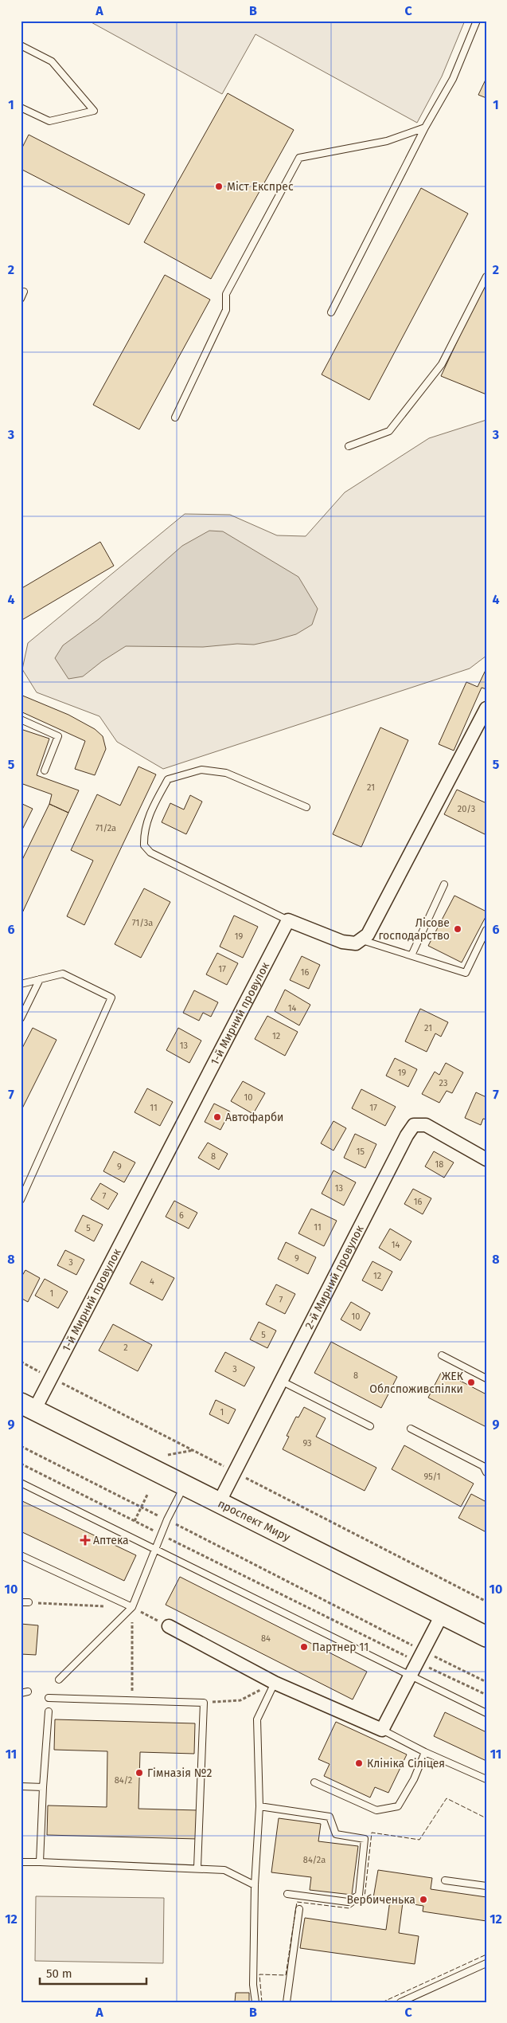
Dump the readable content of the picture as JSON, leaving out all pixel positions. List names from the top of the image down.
{
  "streets": {
    "main road": ["проспект Миру"],
    "street": ["1-й Мирний провулок", "2-й Мирний провулок"]
  },
  "crossings": [
    ["1-й Мирний провулок", "проспект Миру"],
    ["2-й Мирний провулок", "проспект Миру"]
  ],
  "places": {
    "other": [
      "Міст Експрес",
      "Лісове господарство",
      "Автофарби",
      "ЖЕК Облспоживспілки",
      "Партнер 11",
      "Клініка Сіліцея",
      "Гімназія №2",
      "Вербиченька"
    ],
    "health": ["Аптека"]
  },
  "house_numbers": [
    "21",
    "20/3",
    "71/2а",
    "71/3а",
    "19",
    "17",
    "16",
    "14",
    "21",
    "12",
    "13",
    "19",
    "23",
    "10",
    "11",
    "17",
    "15",
    "8",
    "18",
    "9",
    "13",
    "7",
    "16",
    "6",
    "11",
    "5",
    "14",
    "9",
    "3",
    "12",
    "4",
    "1",
    "7",
    "10",
    "5",
    "2",
    "3",
    "8",
    "1",
    "93",
    "95/1",
    "84",
    "84/2",
    "84/2а"
  ],
  "scale_bar": "50 m",
  "grid": {
    "columns": ["A", "B", "C"],
    "rows": [
      "1",
      "2",
      "3",
      "4",
      "5",
      "6",
      "7",
      "8",
      "9",
      "10",
      "11",
      "12"
    ]
  }
}
